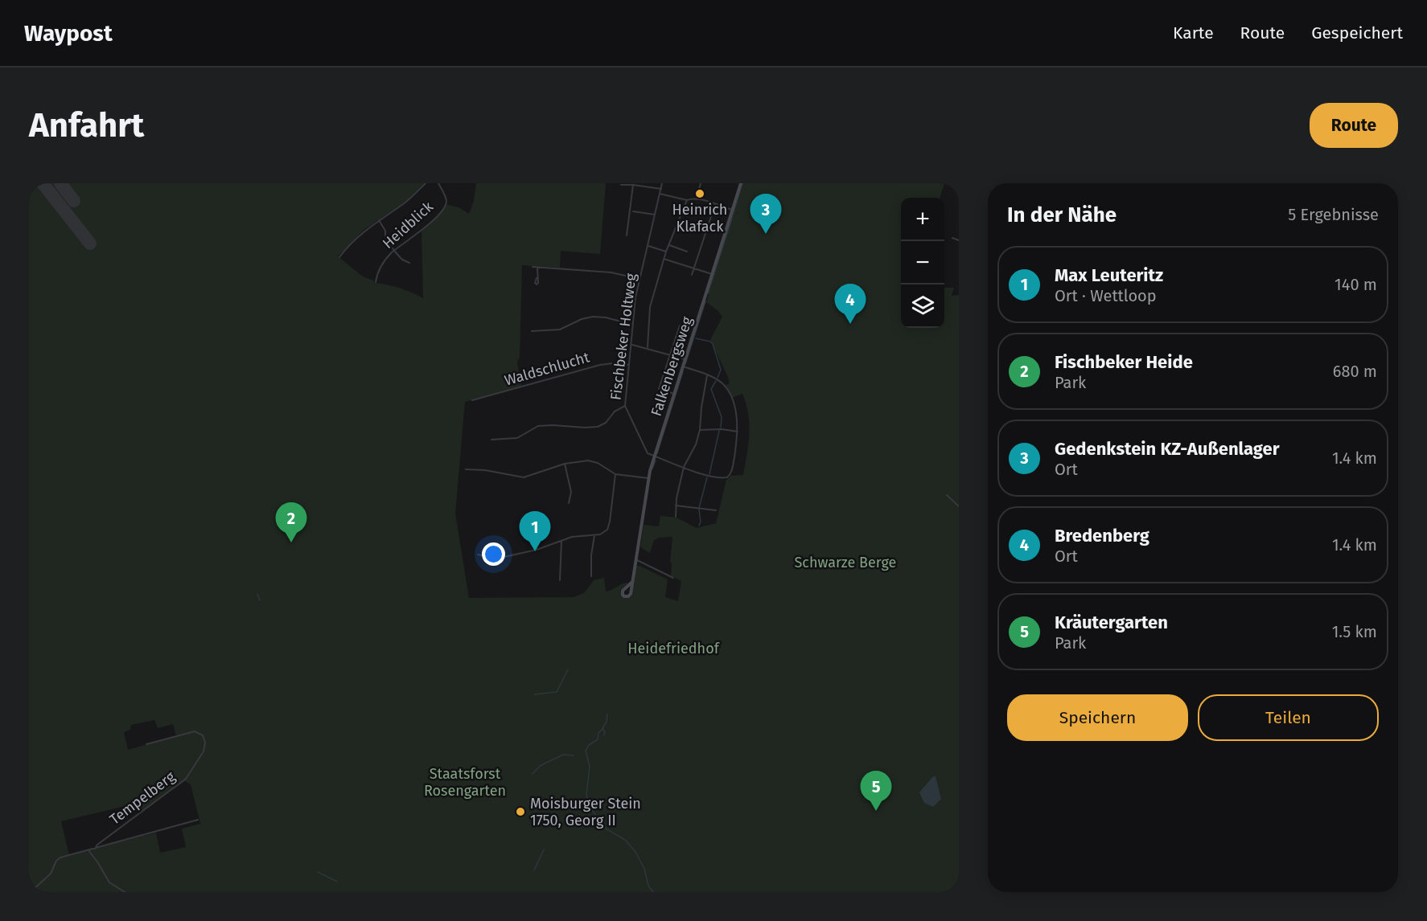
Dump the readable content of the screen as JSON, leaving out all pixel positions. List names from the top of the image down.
{
  "streets": {
    "street": [
      "Heidblick",
      "Fischbeker Holtweg",
      "Falkenbergsweg",
      "Waldschlucht",
      "Tempelberg"
    ]
  },
  "crossings": [
    ["Fischbeker Holtweg", "Falkenbergsweg"],
    ["Fischbeker Holtweg", "Waldschlucht"]
  ],
  "parks": ["Schwarze Berge", "Heidefriedhof", "Staatsforst Rosengarten"],
  "places": ["Heinrich Klafack", "Moisburger Stein 1750, Georg II"],
  "page": {
    "header": "Waypost",
    "nav": ["Karte", "Route", "Gespeichert"],
    "buttons": [
      "Route",
      ["Speichern", "Teilen"]
    ],
    "title": "Anfahrt",
    "heading": ["In der Nähe", "5 Ergebnisse"],
    "pins": [
      "3",
      "4",
      "2",
      "1",
      "5"
    ],
    "map_buttons": ["+", "−"],
    "list": [
      {
        "mark": "1",
        "name": "Max Leuteritz",
        "note": "Ort · Wettloop",
        "value": "140 m"
      },
      {
        "mark": "2",
        "name": "Fischbeker Heide",
        "note": "Park",
        "value": "680 m"
      },
      {
        "mark": "3",
        "name": "Gedenkstein KZ-Außenlager",
        "note": "Ort",
        "value": "1.4 km"
      },
      {
        "mark": "4",
        "name": "Bredenberg",
        "note": "Ort",
        "value": "1.4 km"
      },
      {
        "mark": "5",
        "name": "Kräutergarten",
        "note": "Park",
        "value": "1.5 km"
      }
    ]
  }
}
